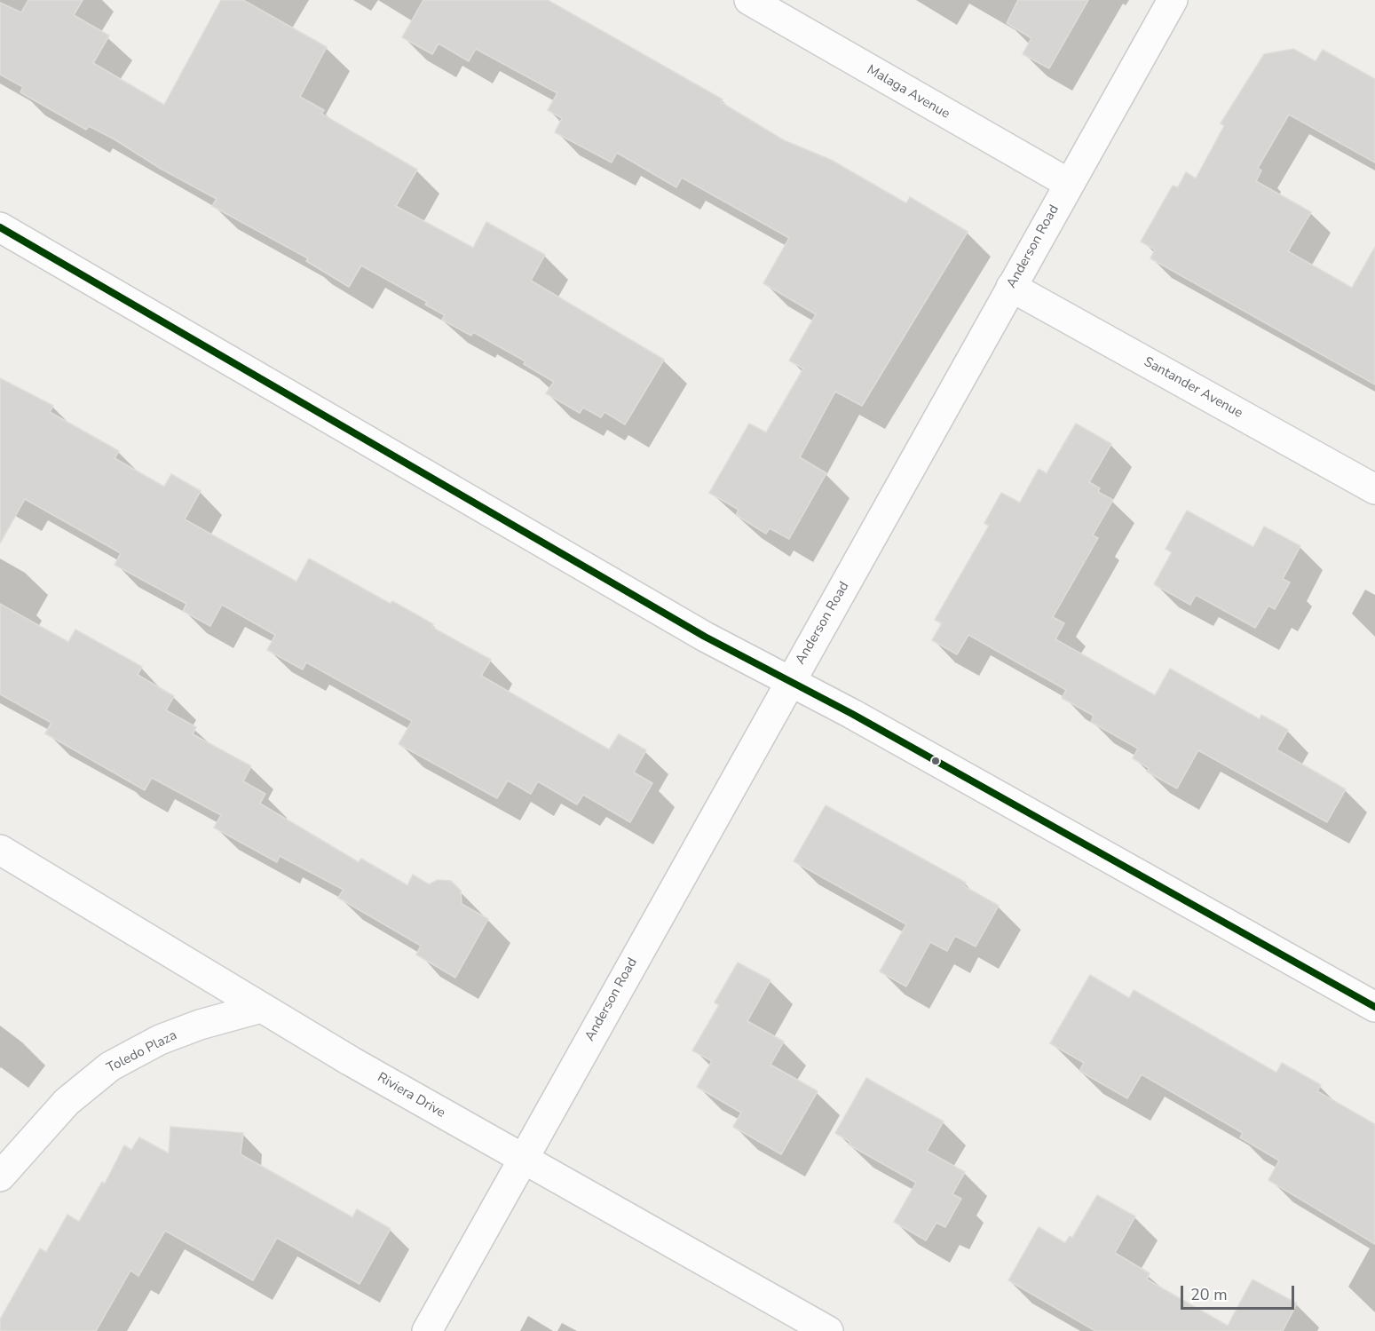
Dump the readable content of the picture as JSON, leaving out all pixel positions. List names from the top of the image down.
{
  "streets": {
    "street": [
      "Malaga Avenue",
      "Anderson Road",
      "Santander Avenue",
      "Toledo Plaza",
      "Riviera Drive"
    ]
  },
  "crossings": [
    ["Malaga Avenue", "Anderson Road"],
    ["Anderson Road", "Santander Avenue"],
    ["Anderson Road", "Riviera Drive"],
    ["Toledo Plaza", "Riviera Drive"]
  ],
  "scale_bar": "20 m"
}
